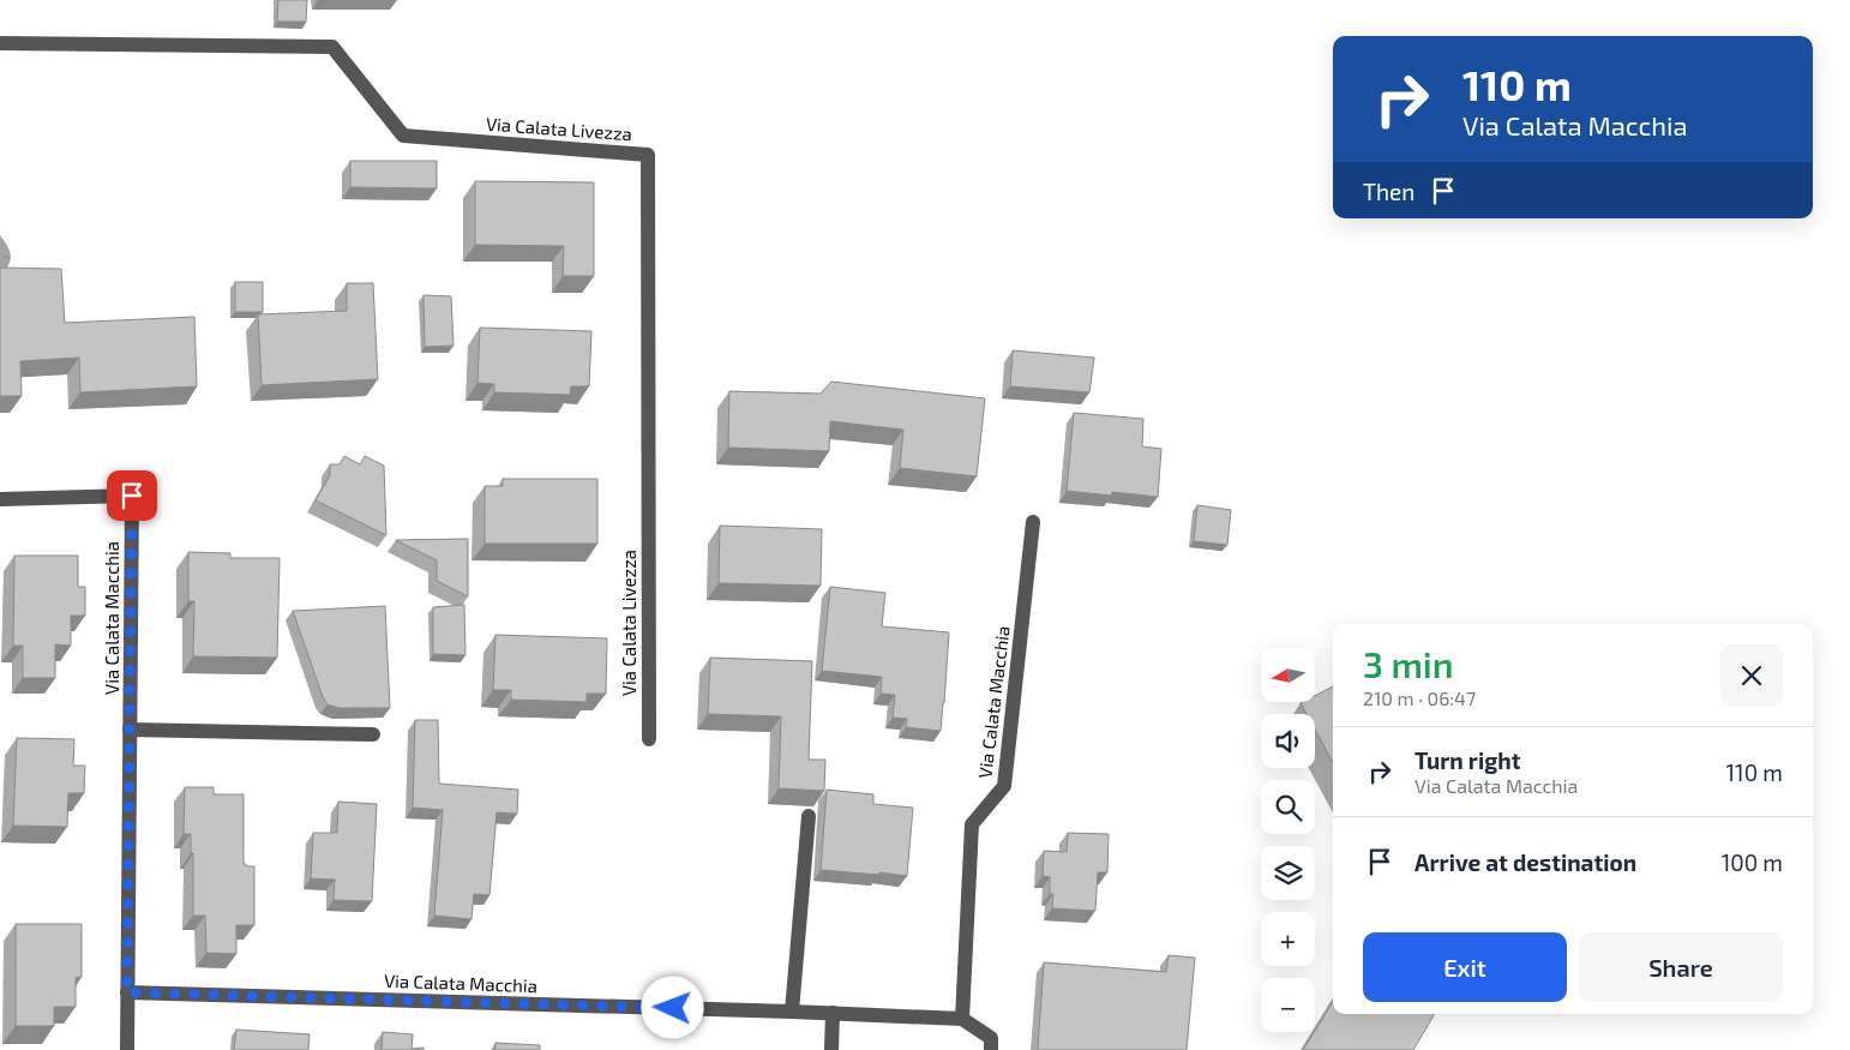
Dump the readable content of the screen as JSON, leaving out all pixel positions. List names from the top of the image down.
{
  "streets": {
    "street": ["Via Calata Livezza", "Via Calata Macchia"]
  },
  "north": "left",
  "page": {
    "turn": ["110 m", "Via Calata Macchia"],
    "then": "Then",
    "heading": ["3 min", "210 m · 06:47"],
    "map_buttons": ["+", "−"],
    "list": [
      {
        "name": "Turn right",
        "note": "Via Calata Macchia",
        "value": "110 m"
      },
      {
        "name": "Arrive at destination",
        "value": "100 m"
      }
    ],
    "buttons": ["Exit", "Share"]
  }
}
